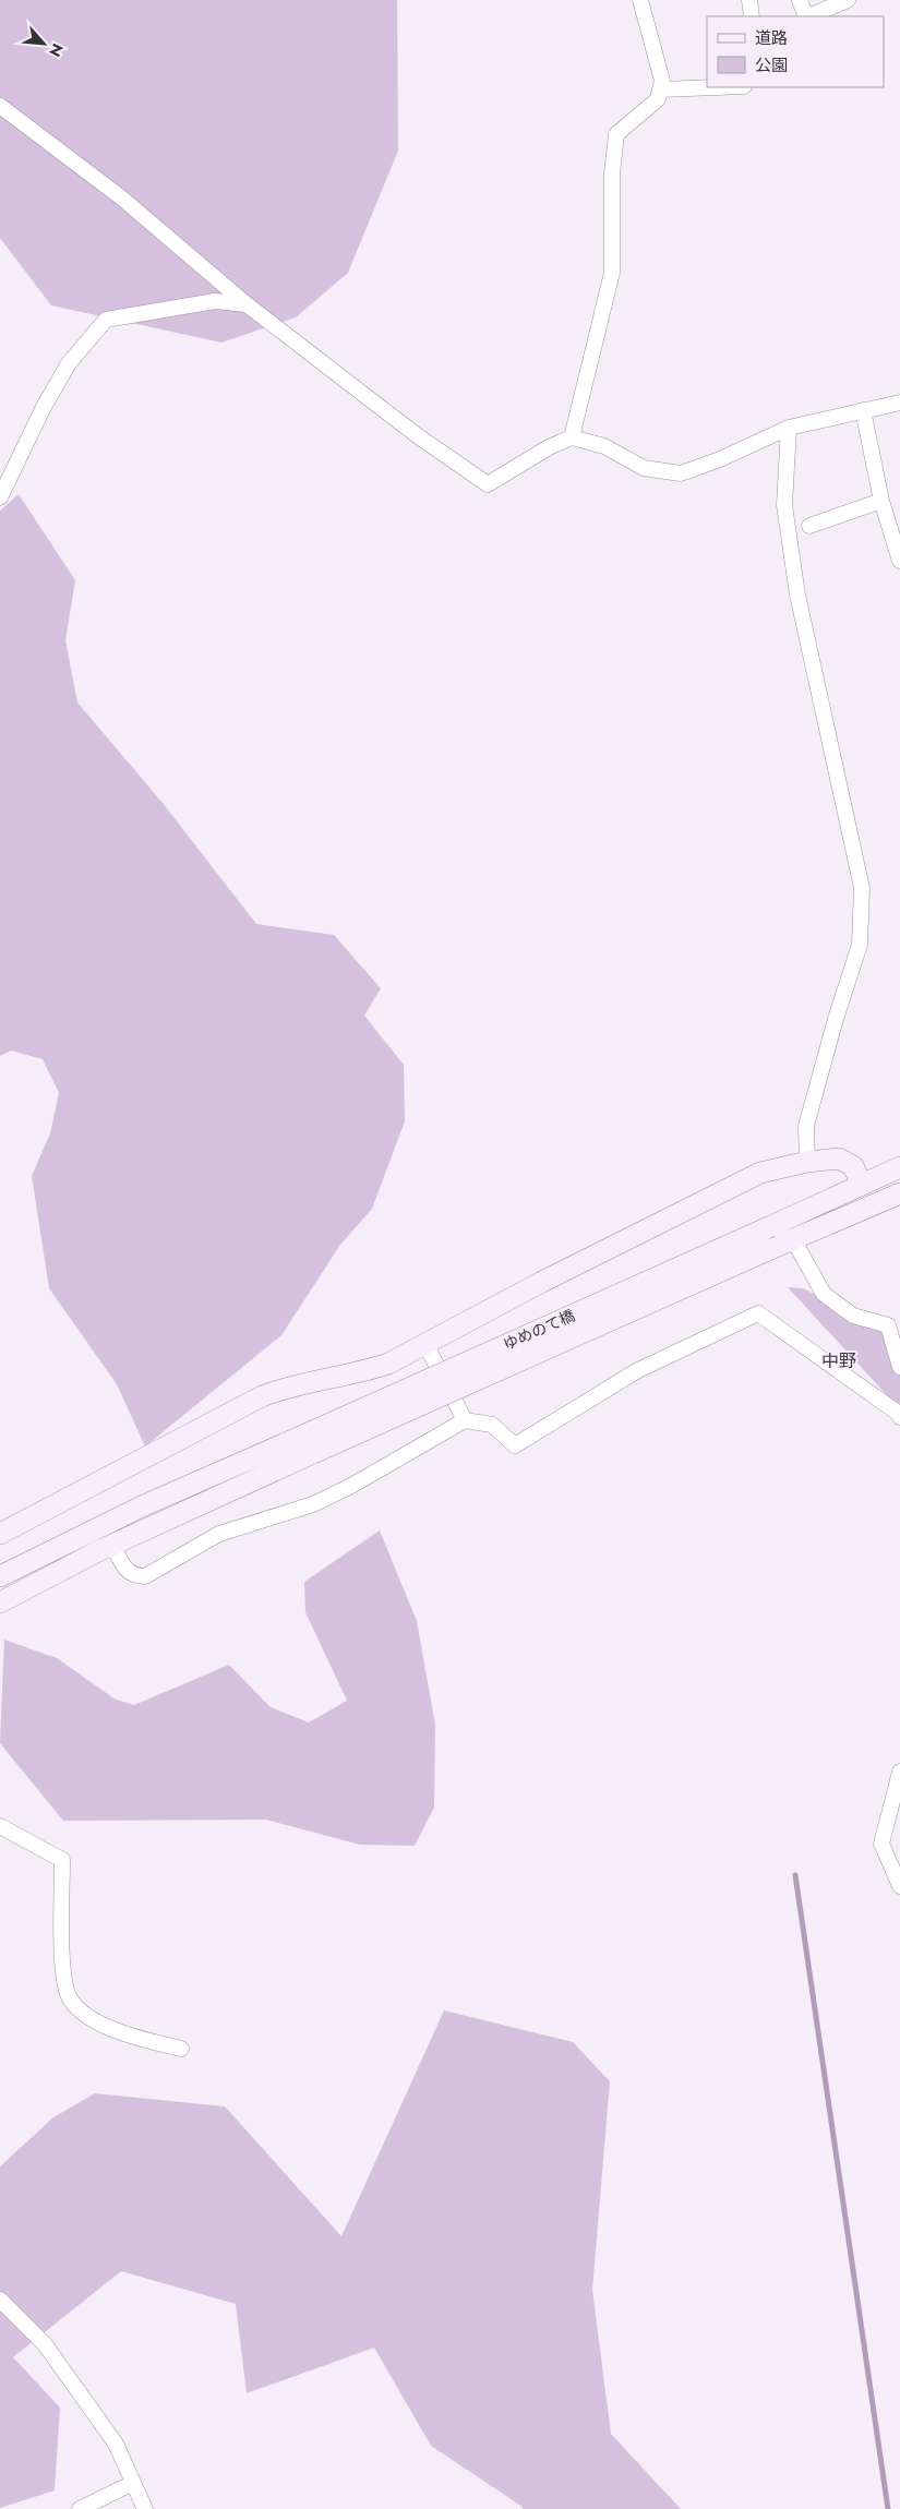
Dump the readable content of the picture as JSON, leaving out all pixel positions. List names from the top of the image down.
{
  "streets": {
    "street": ["ゆめのて橋"]
  },
  "districts": ["中野"],
  "legend": ["道路", "公園"],
  "north": "bottom right"
}
